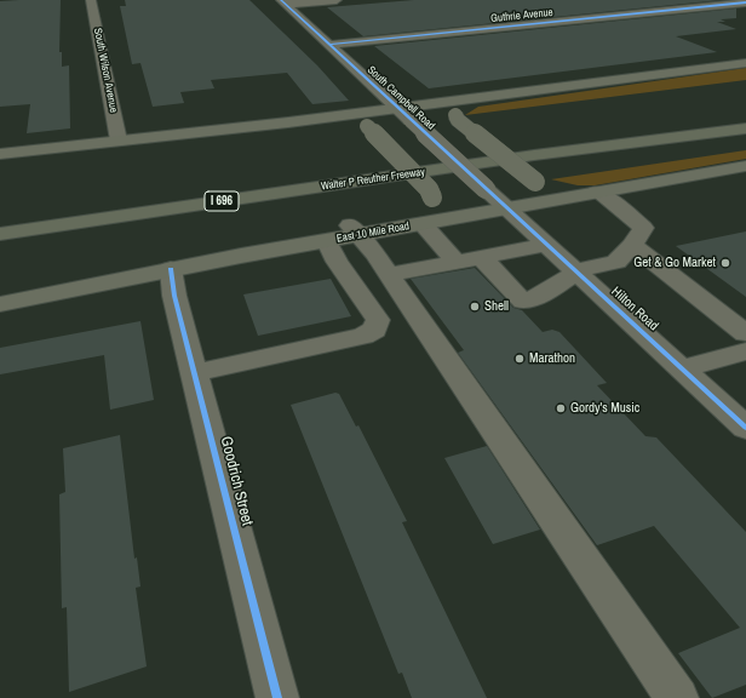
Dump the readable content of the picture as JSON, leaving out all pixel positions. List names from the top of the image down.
{
  "streets": {
    "highway": ["Walter P Reuther Freeway", "I 696"],
    "main road": ["East 10 Mile Road"],
    "street": [
      "Guthrie Avenue",
      "South Wilson Avenue",
      "South Campbell Road",
      "Hilton Road",
      "Goodrich Street"
    ]
  },
  "crossings": [
    ["Guthrie Avenue", "South Campbell Road"],
    ["South Campbell Road", "East 10 Mile Road"],
    ["South Campbell Road", "Hilton Road"],
    ["East 10 Mile Road", "Hilton Road"],
    ["East 10 Mile Road", "Goodrich Street"]
  ],
  "places": [
    "Get & Go Market",
    "Shell",
    "Marathon",
    "Gordy's Music"
  ]
}
